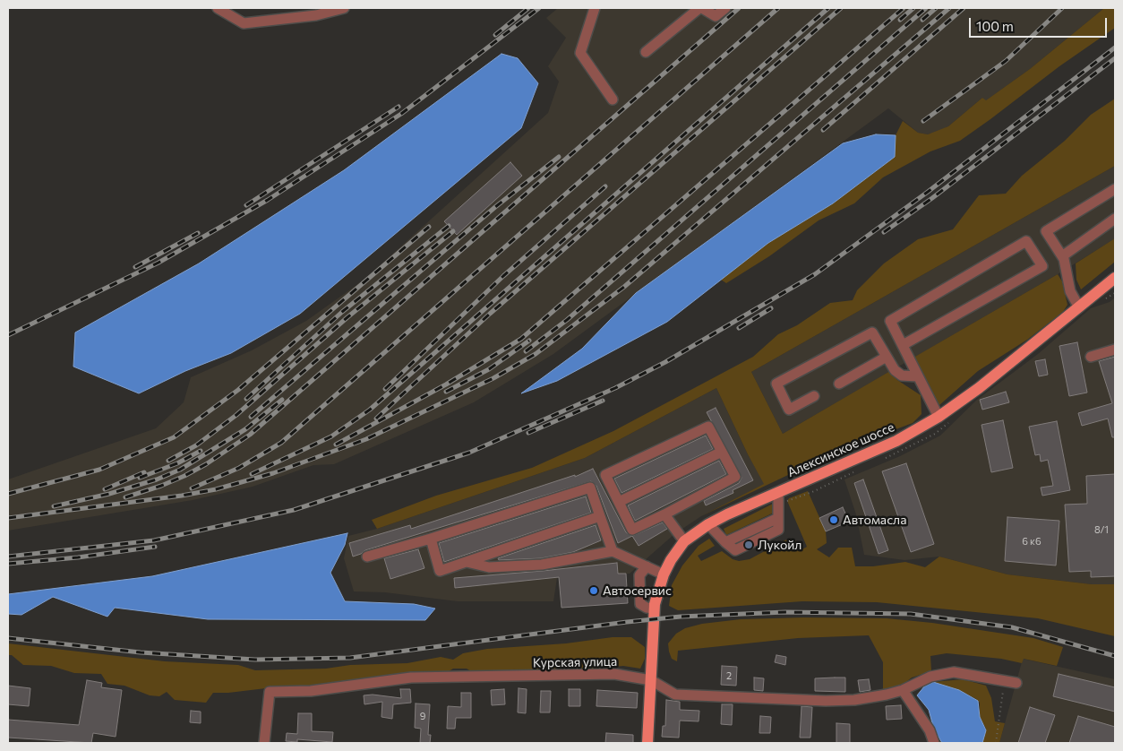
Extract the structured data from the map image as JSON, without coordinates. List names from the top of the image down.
{
  "streets": {
    "main road": ["Алексинское шоссе"],
    "street": ["Курская улица"]
  },
  "crossings": [
    ["Алексинское шоссе", "Курская улица"]
  ],
  "places": ["Автомасла", "Лукойл", "Автосервис"],
  "house_numbers": [
    "8/1",
    "6 к6",
    "2",
    "9"
  ],
  "scale_bar": "100 m"
}
